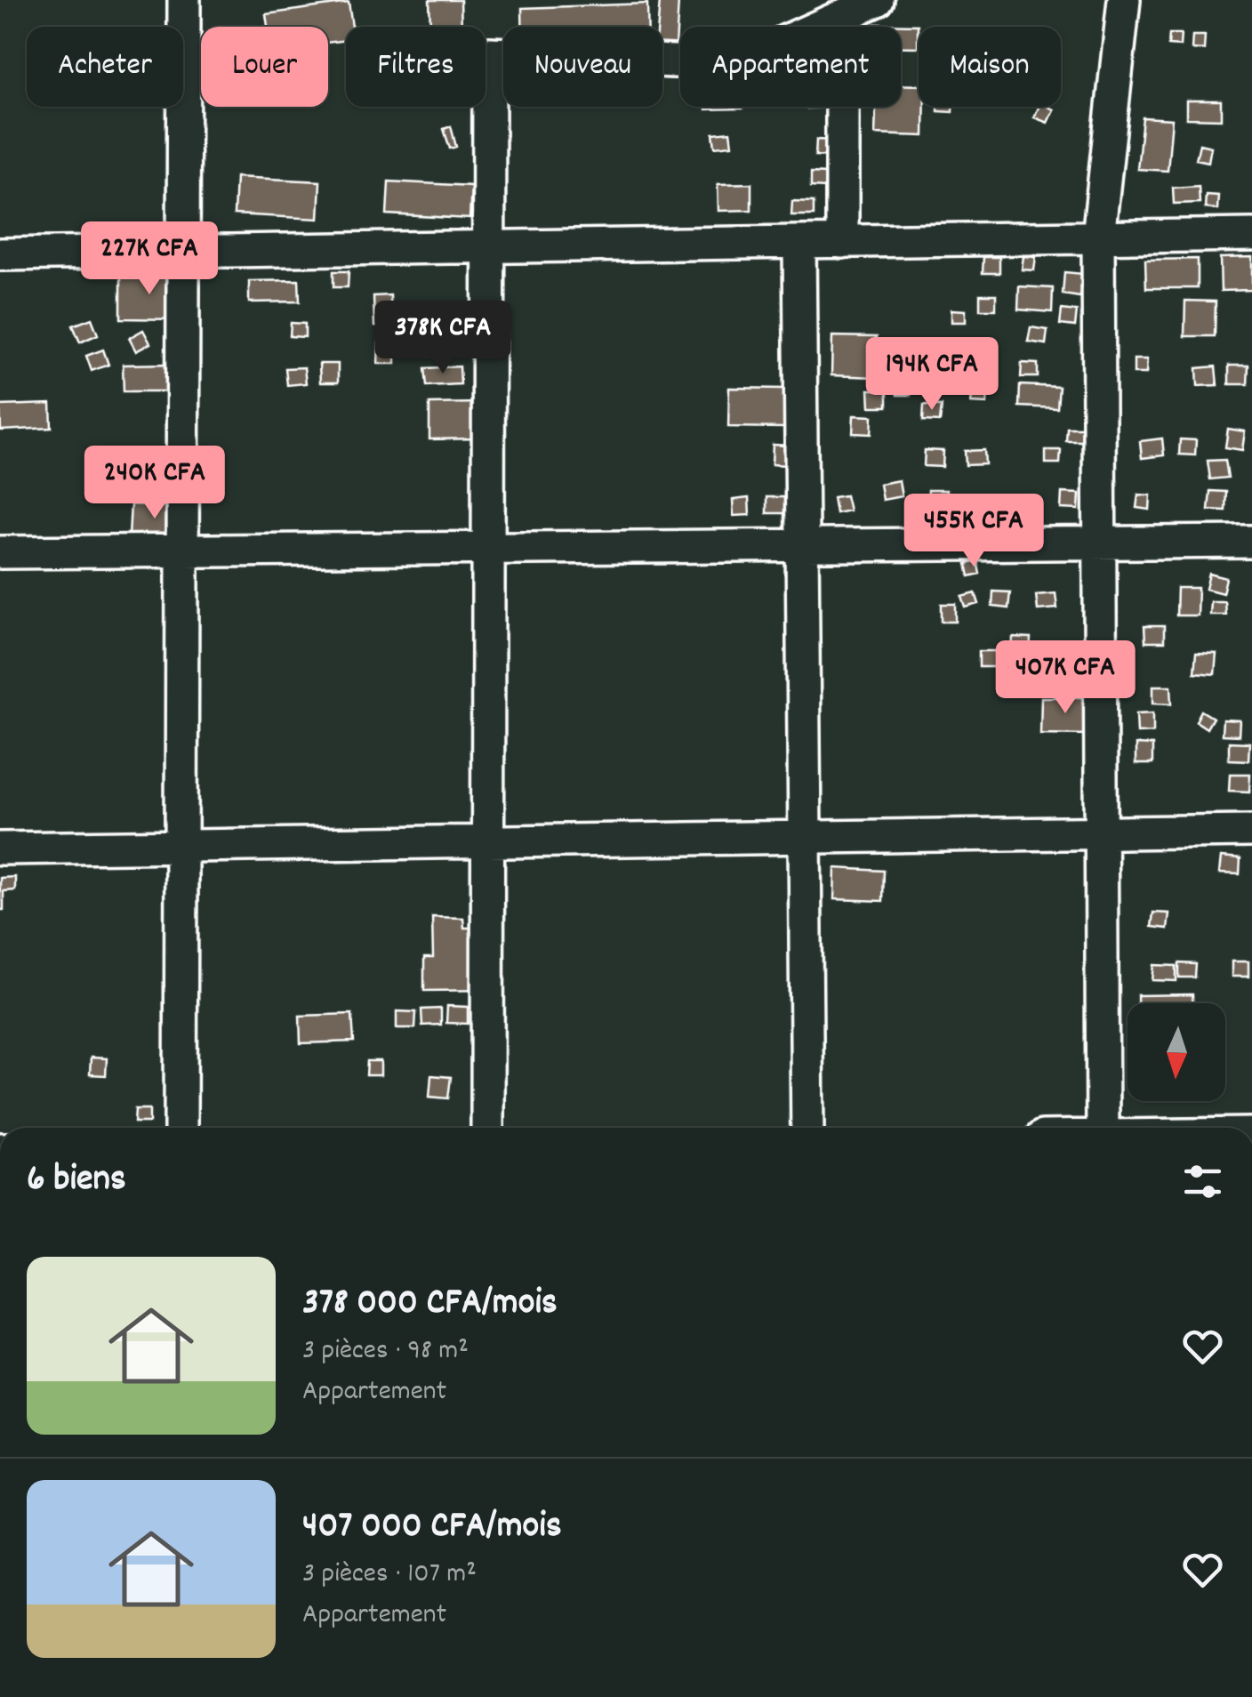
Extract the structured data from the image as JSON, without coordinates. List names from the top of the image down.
{
  "north": "bottom",
  "page": {
    "chip": [
      "Acheter",
      "Louer",
      "Filtres",
      "Nouveau",
      "Appartement",
      "Maison"
    ],
    "price": [
      "227K CFA",
      "378K CFA",
      "194K CFA",
      "240K CFA",
      "455K CFA",
      "407K CFA"
    ],
    "heading": "6 biens",
    "list": [
      {
        "name": "378 000 CFA/mois",
        "note": "3 pièces · 98 m² · Appartement"
      },
      {
        "name": "407 000 CFA/mois",
        "note": "3 pièces · 107 m² · Appartement"
      }
    ]
  }
}
